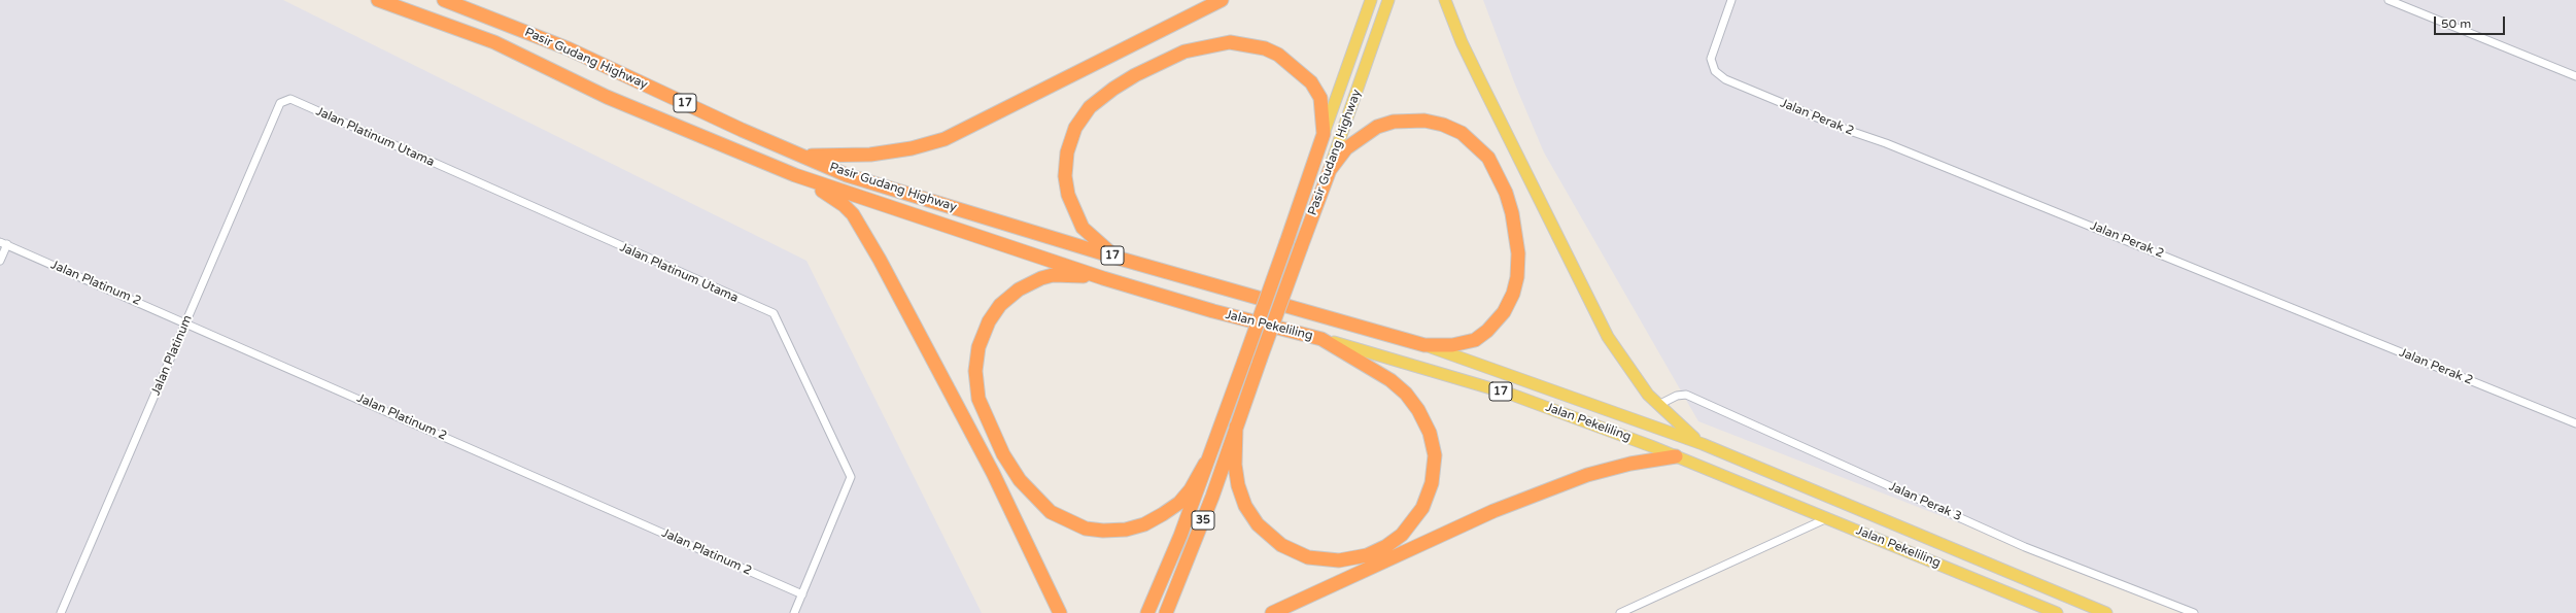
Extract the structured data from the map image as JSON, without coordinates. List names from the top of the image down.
{
  "streets": {
    "highway": [
      "Pasir Gudang Highway",
      "17",
      "Jalan Pekeliling",
      "35"
    ],
    "street": [
      "Jalan Perak 2",
      "Jalan Platinum Utama",
      "Jalan Platinum 2",
      "Jalan Platinum",
      "Jalan Perak 3"
    ]
  },
  "crossings": [
    ["Pasir Gudang Highway", "Jalan Pekeliling"],
    ["Pasir Gudang Highway", "35"],
    ["Jalan Platinum Utama", "Jalan Platinum 2"],
    ["Jalan Platinum Utama", "Jalan Platinum"],
    ["Jalan Platinum 2", "Jalan Platinum"]
  ],
  "scale_bar": "50 m"
}
